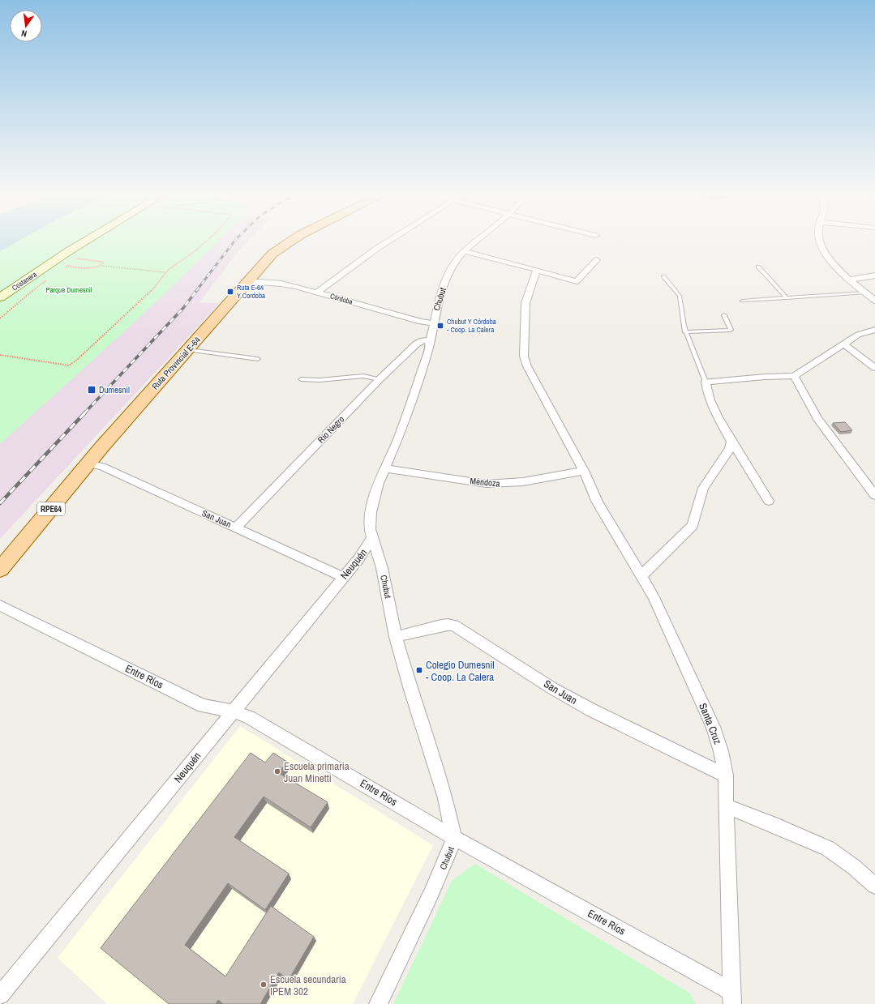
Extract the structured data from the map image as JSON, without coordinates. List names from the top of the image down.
{
  "streets": {
    "main road": ["Ruta Provincial E-64", "RPE64"],
    "street": [
      "Costanera",
      "Córdoba",
      "Chubut",
      "Río Negro",
      "Mendoza",
      "San Juan",
      "Neuquén",
      "Entre Ríos",
      "Santa Cruz"
    ]
  },
  "crossings": [
    ["Córdoba", "Chubut"],
    ["Córdoba", "Ruta Provincial E-64"],
    ["Chubut", "Río Negro"],
    ["Chubut", "Mendoza"],
    ["Chubut", "San Juan"],
    ["Chubut", "Neuquén"],
    ["Chubut", "Entre Ríos"],
    ["Ruta Provincial E-64", "San Juan"],
    ["Río Negro", "San Juan"],
    ["Mendoza", "Santa Cruz"],
    ["San Juan", "Neuquén"],
    ["San Juan", "Santa Cruz"],
    ["Neuquén", "Entre Ríos"],
    ["Entre Ríos", "Santa Cruz"]
  ],
  "parks": ["Parque Dumesnil"],
  "places": {
    "transit": [
      "Ruta E-64 Y Cordoba",
      "Chubut Y Córdoba - Coop. La Calera",
      "Dumesnil",
      "Colegio Dumesnil - Coop. La Calera"
    ],
    "other": ["Escuela primaria Juan Minetti", "Escuela secundaria IPEM 302"]
  },
  "north": "bottom"
}
